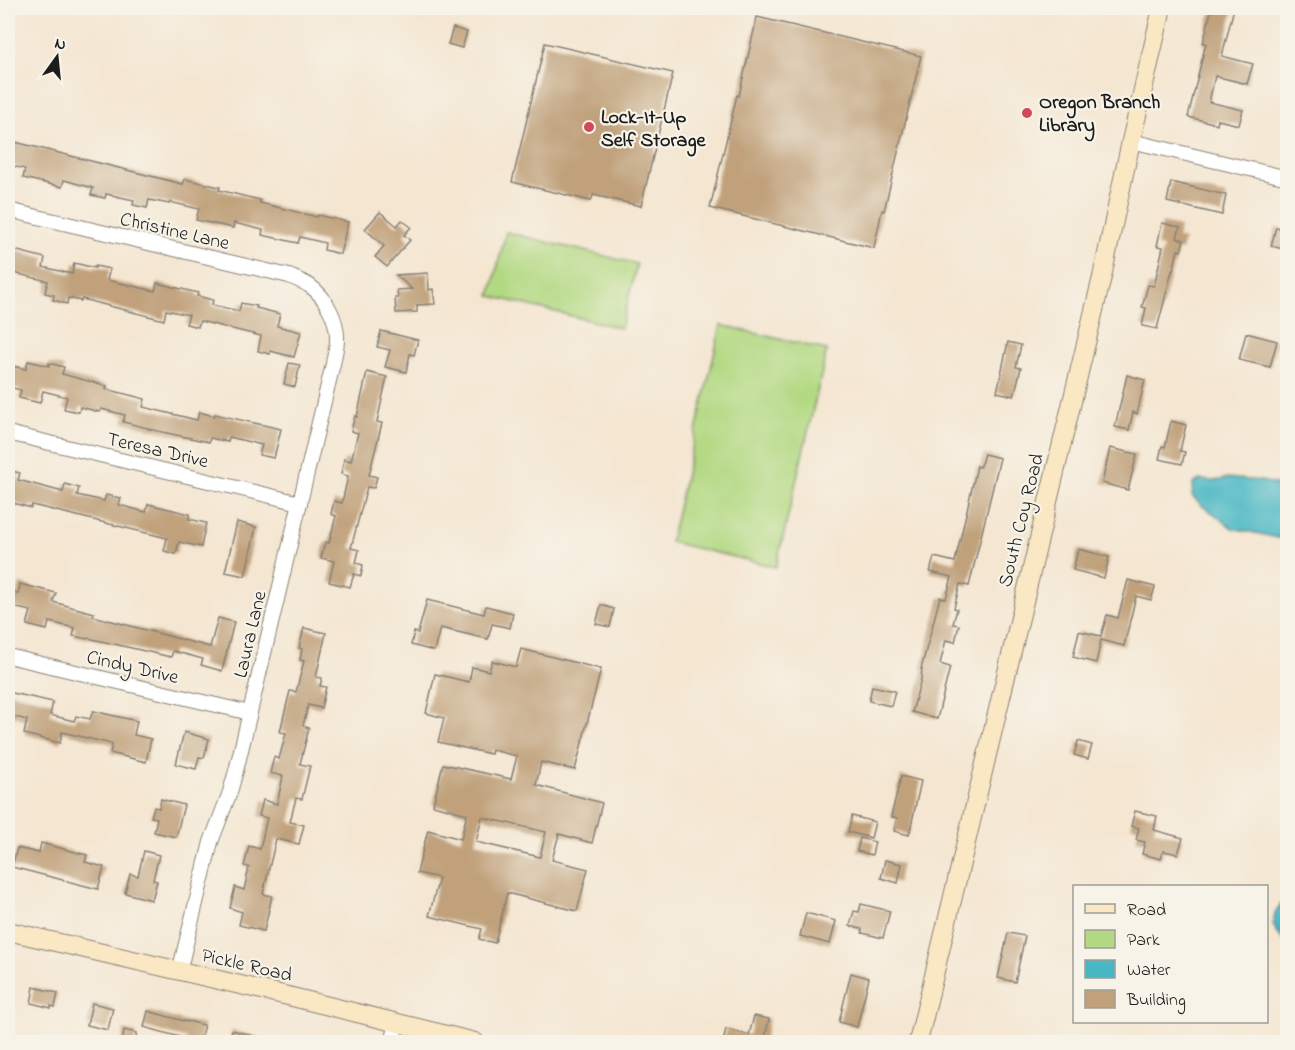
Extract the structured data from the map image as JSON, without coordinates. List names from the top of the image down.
{
  "streets": {
    "street": [
      "Christine Lane",
      "Teresa Drive",
      "South Coy Road",
      "Laura Lane",
      "Cindy Drive",
      "Pickle Road"
    ]
  },
  "crossings": [
    ["Christine Lane", "Laura Lane"],
    ["Teresa Drive", "Laura Lane"],
    ["Laura Lane", "Cindy Drive"],
    ["Laura Lane", "Pickle Road"]
  ],
  "places": ["Oregon Branch Library", "Lock-It-Up Self Storage"],
  "legend": [
    "Road",
    "Park",
    "Water",
    "Building"
  ],
  "north": "top"
}
